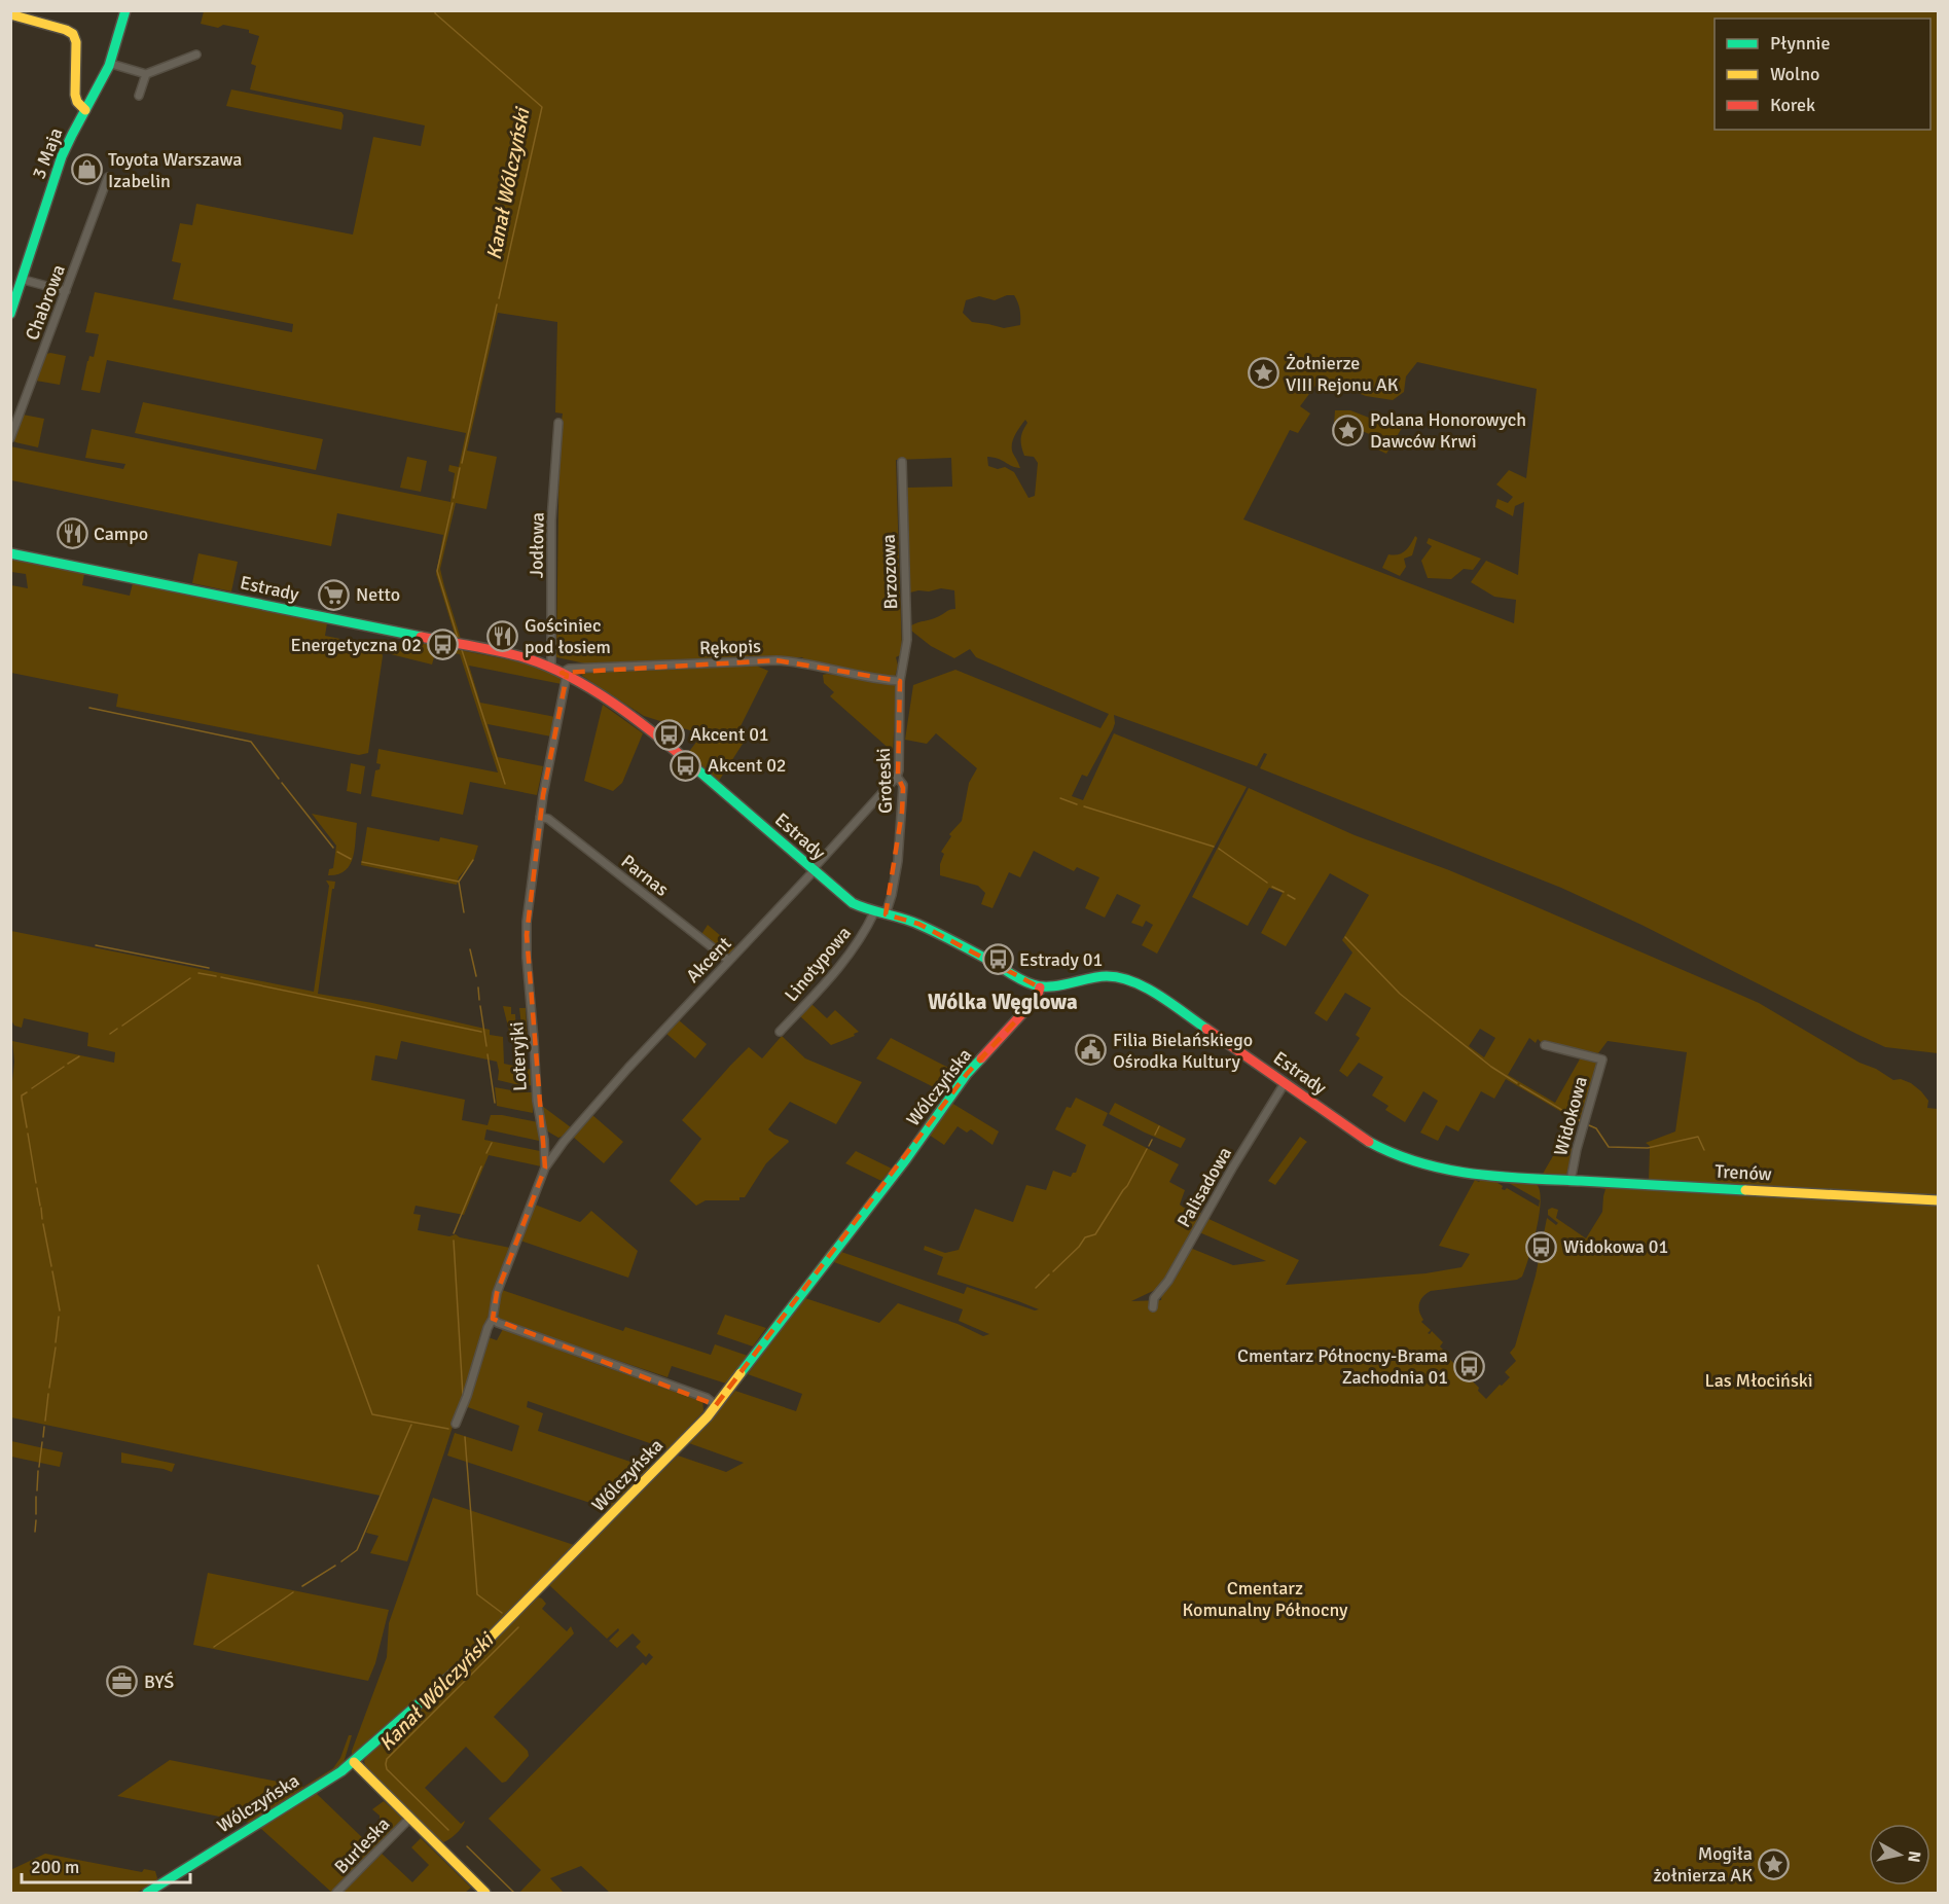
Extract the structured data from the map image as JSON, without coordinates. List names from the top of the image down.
{
  "streets": {
    "main road": [
      "3 Maja",
      "Estrady",
      "Wólczyńska",
      "Trenów"
    ],
    "street": [
      "Chabrowa",
      "Jodłowa",
      "Brzozowa",
      "Rękopis",
      "Groteski",
      "Parnas",
      "Akcent",
      "Linotypowa",
      "Loteryjki",
      "Widokowa",
      "Palisadowa",
      "Burleska"
    ]
  },
  "crossings": [
    ["Jodłowa", "Estrady"],
    ["Brzozowa", "Rękopis"],
    ["Brzozowa", "Groteski"],
    ["Estrady", "Rękopis"],
    ["Estrady", "Groteski"],
    ["Estrady", "Akcent"],
    ["Estrady", "Linotypowa"],
    ["Estrady", "Loteryjki"],
    ["Estrady", "Wólczyńska"],
    ["Estrady", "Trenów"],
    ["Estrady", "Palisadowa"],
    ["Rękopis", "Groteski"],
    ["Rękopis", "Loteryjki"],
    ["Groteski", "Akcent"],
    ["Parnas", "Akcent"],
    ["Parnas", "Loteryjki"],
    ["Akcent", "Loteryjki"],
    ["Widokowa", "Trenów"]
  ],
  "districts": ["Wólka Węglowa"],
  "water": ["Kanał Wólczyński"],
  "parks": ["Las Młociński", "Cmentarz Komunalny Północny"],
  "places": {
    "shop": ["Toyota Warszawa Izabelin"],
    "place": ["Żołnierze VIII Rejonu AK", "Polana Honorowych Dawców Krwi", "Mogiła żołnierza AK"],
    "restaurant": ["Campo", "Gościniec pod łosiem"],
    "supermarket": ["Netto"],
    "bus stop": [
      "Energetyczna 02",
      "Akcent 01",
      "Akcent 02",
      "Estrady 01",
      "Widokowa 01",
      "Cmentarz Północny-Brama Zachodnia 01"
    ],
    "public building": ["Filia Bielańskiego Ośrodka Kultury"],
    "office": ["BYŚ"]
  },
  "legend": ["Płynnie", "Wolno", "Korek"],
  "scale_bar": "200 m",
  "north": "right"
}
